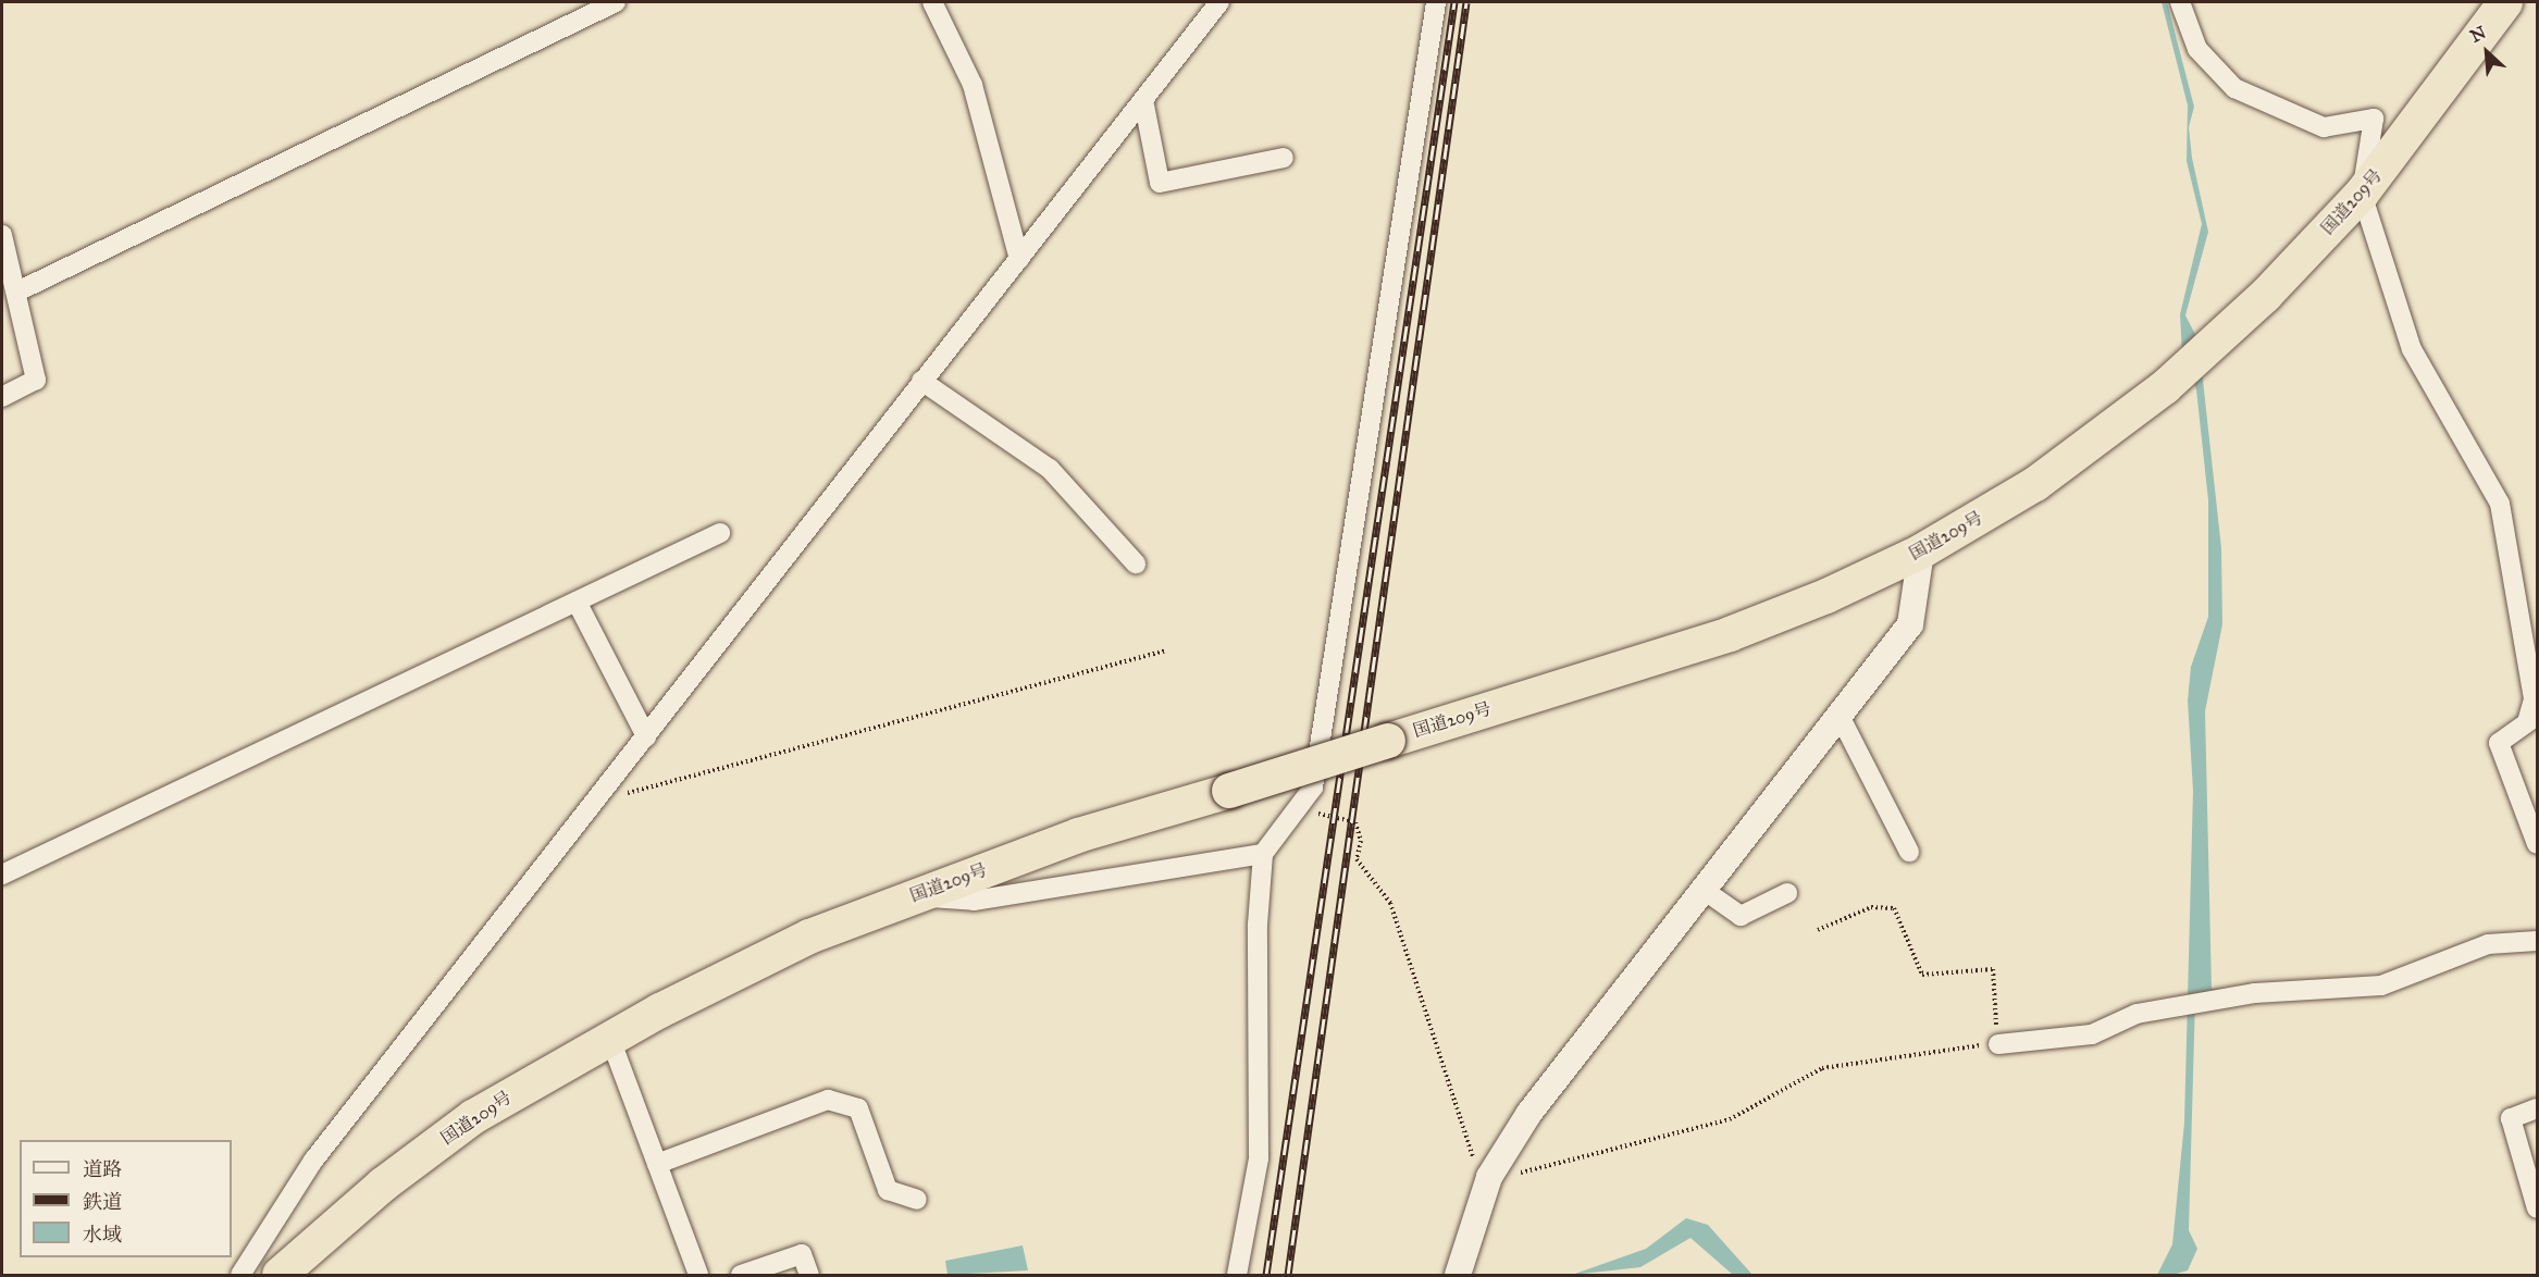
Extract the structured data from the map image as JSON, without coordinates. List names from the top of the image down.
{
  "streets": {
    "highway": ["国道209号"]
  },
  "legend": ["道路", "鉄道", "水域"],
  "north": "top left"
}
